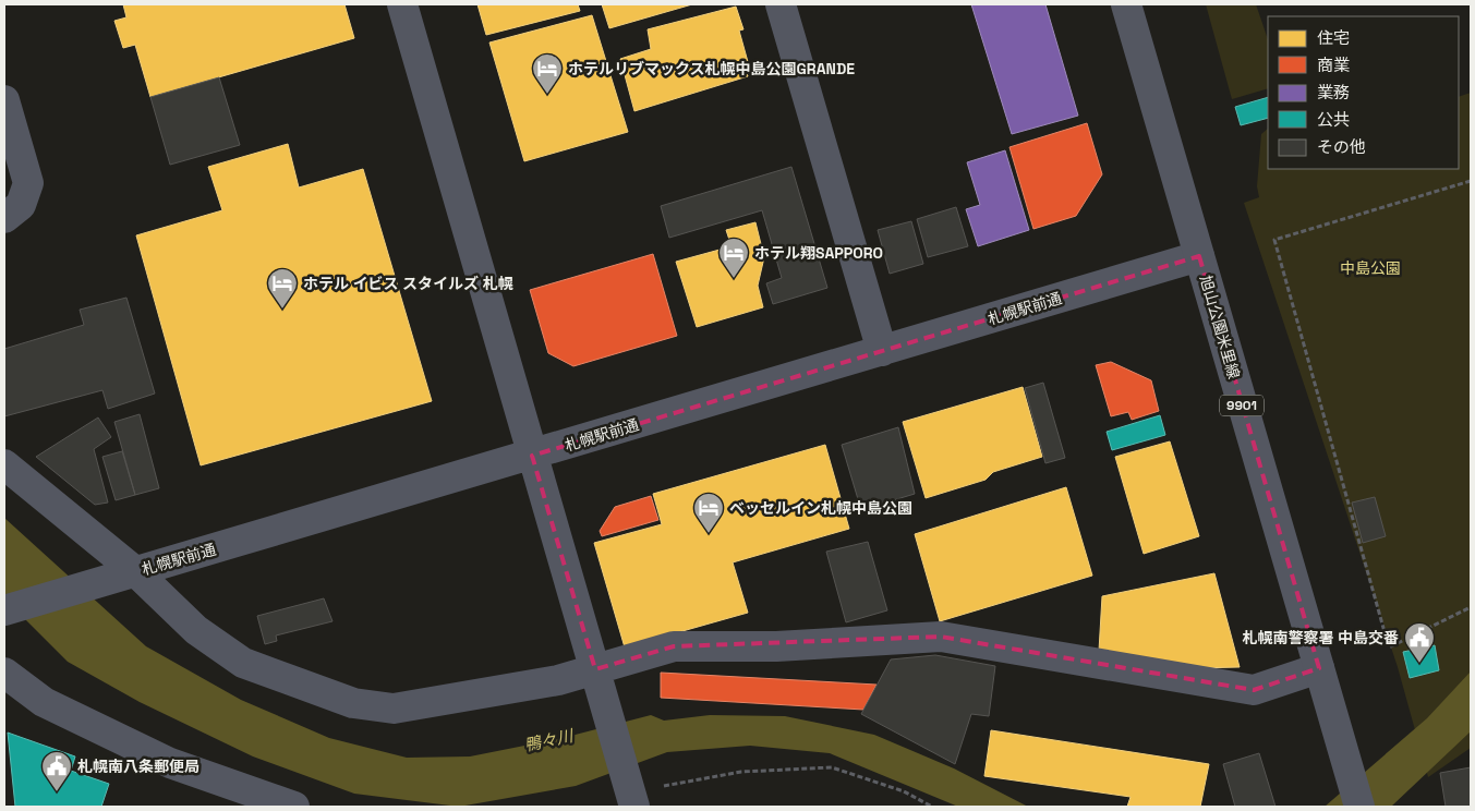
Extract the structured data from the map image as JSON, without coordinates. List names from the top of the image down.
{
  "streets": {
    "street": ["札幌駅前通", "旭山公園米里線", "9901"]
  },
  "crossings": [
    ["札幌駅前通", "旭山公園米里線"]
  ],
  "water": ["鴨々川"],
  "parks": ["中島公園"],
  "places": {
    "hotel": [
      "ホテルリブマックス札幌中島公園GRANDE",
      "ホテル翔SAPPORO",
      "ホテル イビス スタイルズ 札幌",
      "ベッセルイン札幌中島公園"
    ],
    "public building": ["札幌南警察署 中島交番", "札幌南八条郵便局"]
  },
  "legend": [
    "住宅",
    "商業",
    "業務",
    "公共",
    "その他"
  ]
}
